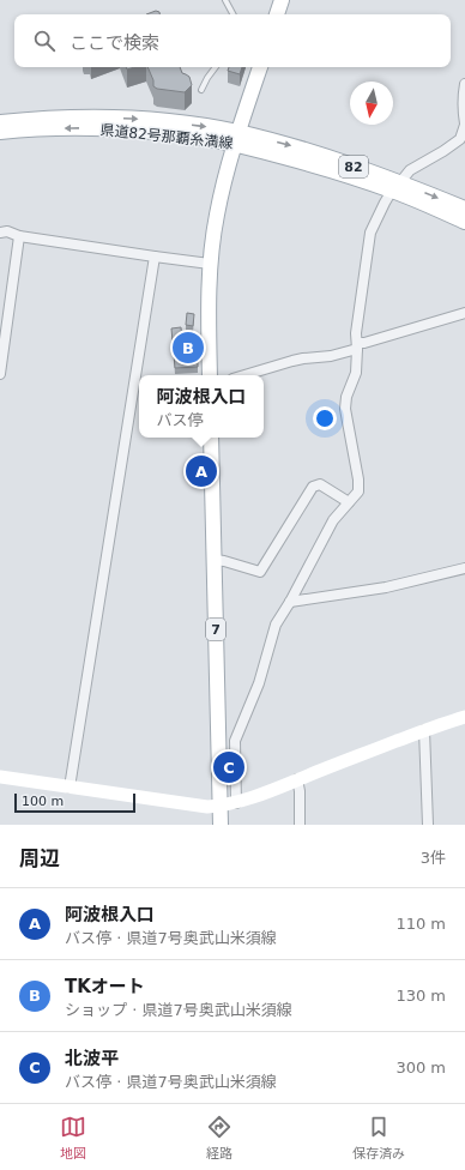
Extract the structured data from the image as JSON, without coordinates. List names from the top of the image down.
{
  "streets": {
    "main road": ["県道82号那覇糸満線", "82", "7"]
  },
  "scale_bar": "100 m",
  "north": "bottom",
  "page": {
    "search": "ここで検索",
    "pins": ["B", "A", "C"],
    "popup": ["阿波根入口", "バス停"],
    "scale": "100 m",
    "heading": ["周辺", "3件"],
    "list": [
      {
        "mark": "A",
        "name": "阿波根入口",
        "note": "バス停 · 県道7号奥武山米須線",
        "value": "110 m"
      },
      {
        "mark": "B",
        "name": "TKオート",
        "note": "ショップ · 県道7号奥武山米須線",
        "value": "130 m"
      },
      {
        "mark": "C",
        "name": "北波平",
        "note": "バス停 · 県道7号奥武山米須線",
        "value": "300 m"
      }
    ],
    "nav": ["地図", "経路", "保存済み"]
  }
}
